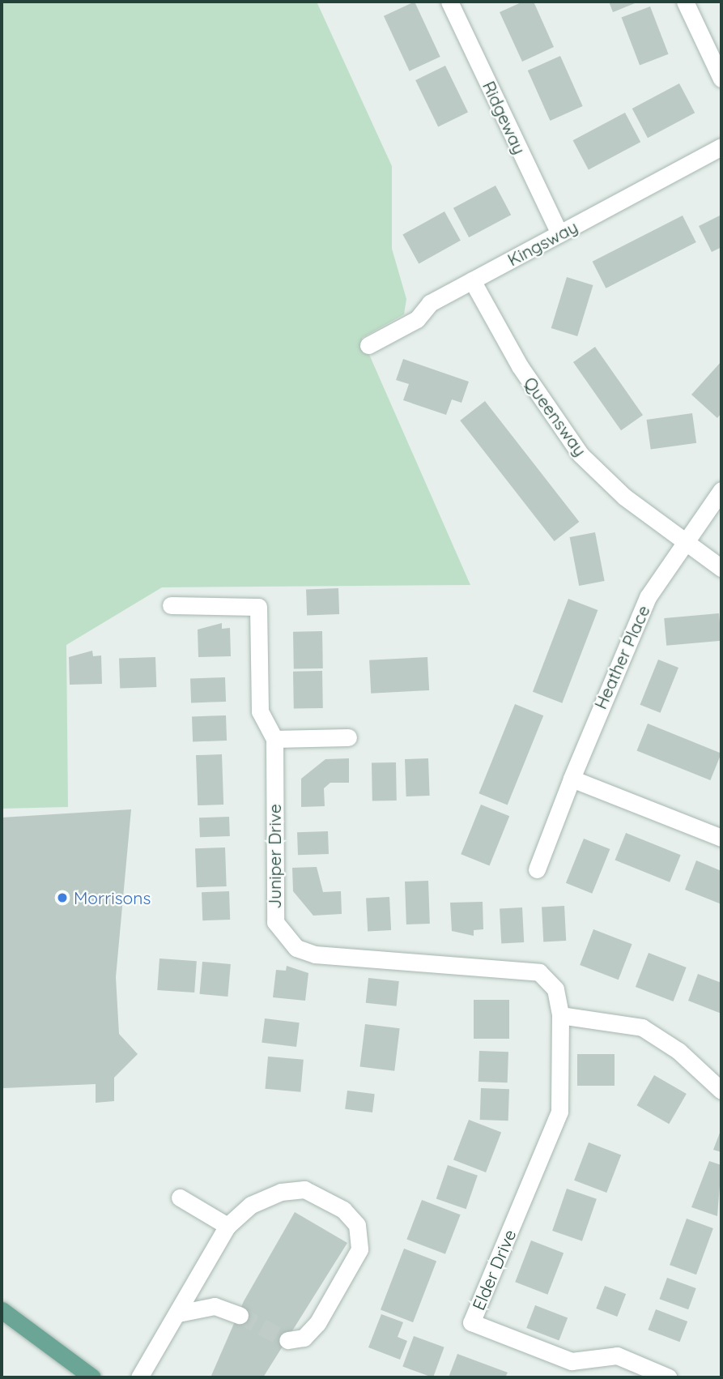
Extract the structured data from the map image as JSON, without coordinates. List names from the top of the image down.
{
  "streets": {
    "street": [
      "Ridgeway",
      "Kingsway",
      "Queensway",
      "Heather Place",
      "Juniper Drive",
      "Elder Drive"
    ]
  },
  "crossings": [
    ["Ridgeway", "Kingsway"],
    ["Kingsway", "Queensway"],
    ["Queensway", "Heather Place"],
    ["Juniper Drive", "Elder Drive"]
  ],
  "places": ["Morrisons"]
}
